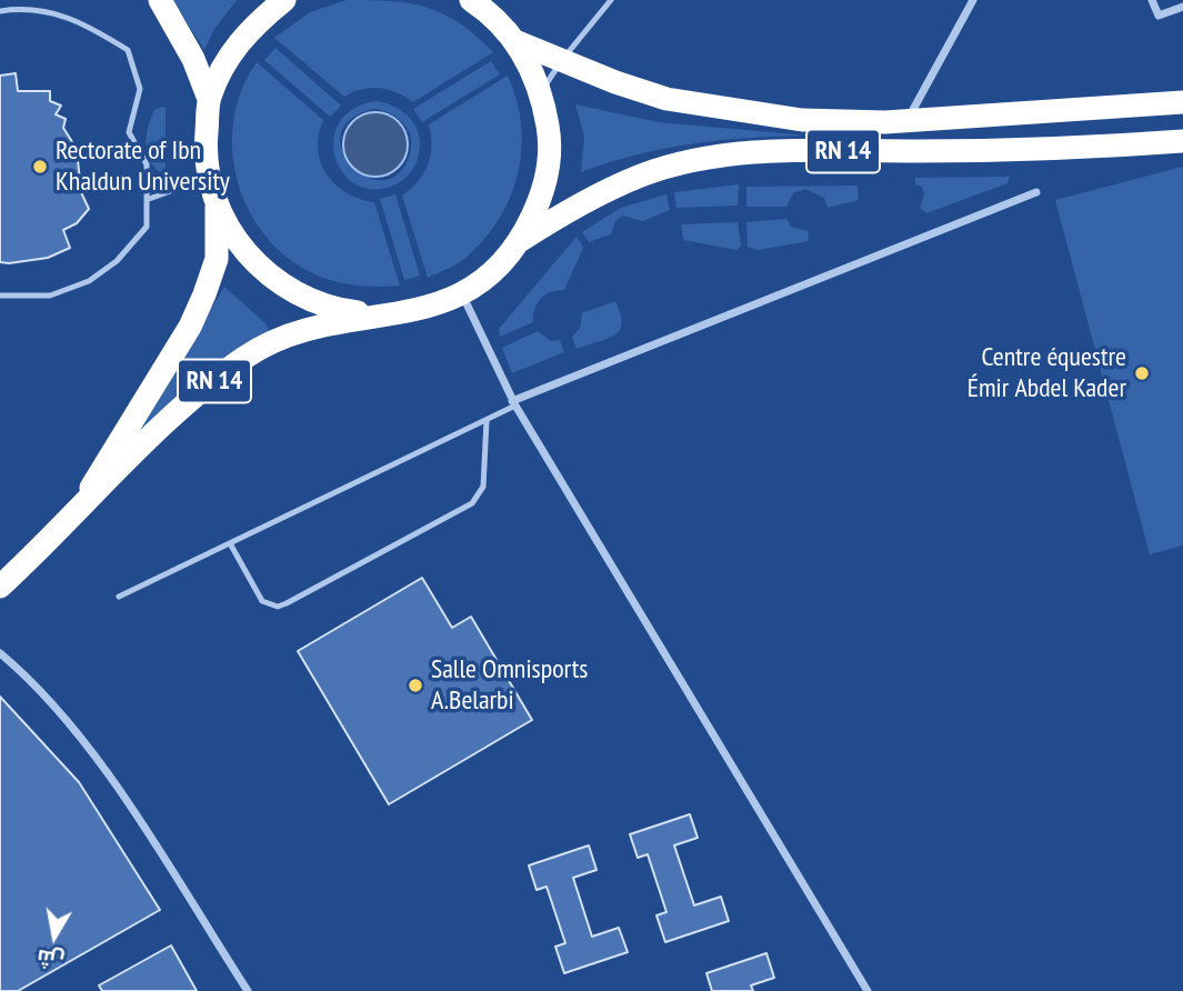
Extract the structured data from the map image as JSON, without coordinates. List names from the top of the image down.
{
  "streets": {
    "highway": ["RN 14"]
  },
  "places": ["Rectorate of Ibn Khaldun University", "Centre équestre Émir Abdel Kader", "Salle Omnisports A.Belarbi"],
  "north": "bottom"
}
